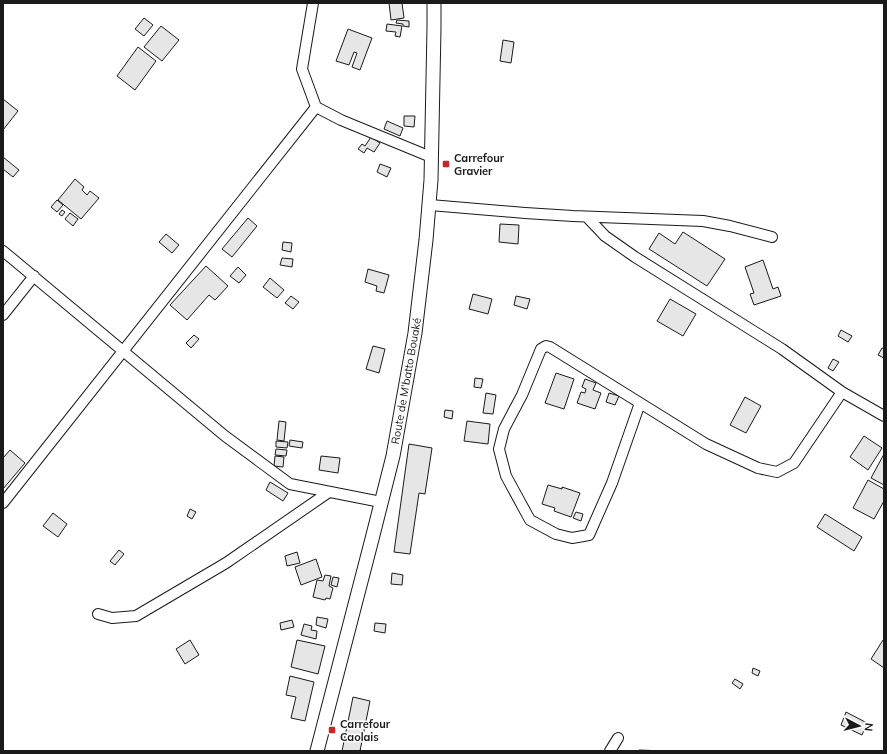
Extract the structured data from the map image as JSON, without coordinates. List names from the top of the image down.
{
  "streets": {
    "street": ["Route de M'batto Bouaké"]
  },
  "places": {
    "transit": ["Carrefour Gravier", "Carrefour Caolais"]
  },
  "north": "right"
}
